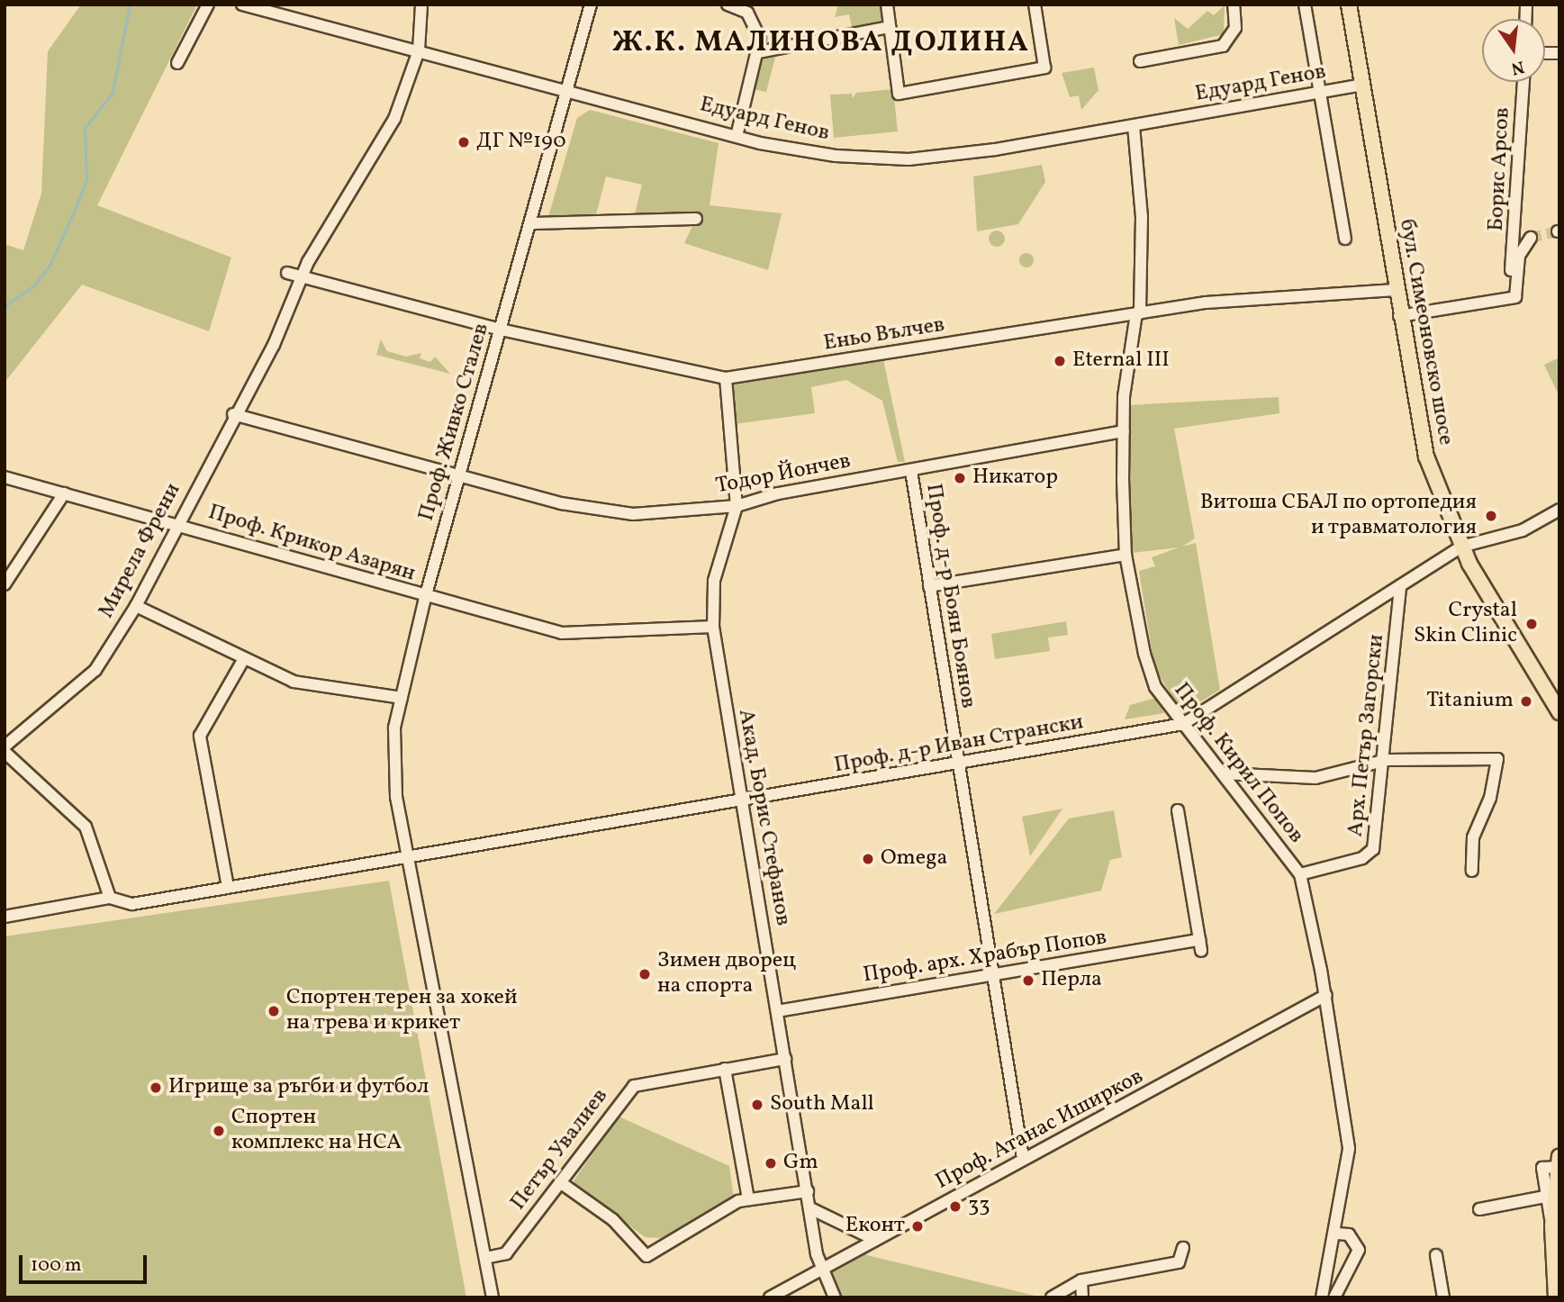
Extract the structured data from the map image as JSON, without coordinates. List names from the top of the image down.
{
  "streets": {
    "main road": ["бул. Симеоновско шосе"],
    "street": [
      "Едуард Генов",
      "Борис Арсов",
      "Еньо Вълчев",
      "Проф. Живко Сталев",
      "Тодор Йончев",
      "Проф. Крикор Азарян",
      "Мирела Френи",
      "Проф. д-р Боян Боянов",
      "Арх. Петър Загорски",
      "Проф. д-р Иван Странски",
      "Проф. Кирил Попов",
      "Акад. Борис Стефанов",
      "Проф. арх. Храбър Попов",
      "Проф. Атанас Иширков",
      "Петър Увалиев"
    ]
  },
  "crossings": [
    ["Едуард Генов", "бул. Симеоновско шосе"],
    ["Едуард Генов", "Проф. Живко Сталев"],
    ["Едуард Генов", "Мирела Френи"],
    ["Едуард Генов", "Проф. Кирил Попов"],
    ["Борис Арсов", "бул. Симеоновско шосе"],
    ["бул. Симеоновско шосе", "Еньо Вълчев"],
    ["бул. Симеоновско шосе", "Проф. д-р Иван Странски"],
    ["Еньо Вълчев", "Проф. Живко Сталев"],
    ["Еньо Вълчев", "Мирела Френи"],
    ["Еньо Вълчев", "Проф. Кирил Попов"],
    ["Еньо Вълчев", "Акад. Борис Стефанов"],
    ["Проф. Живко Сталев", "Тодор Йончев"],
    ["Проф. Живко Сталев", "Проф. Крикор Азарян"],
    ["Проф. Живко Сталев", "Проф. д-р Иван Странски"],
    ["Проф. Живко Сталев", "Петър Увалиев"],
    ["Тодор Йончев", "Мирела Френи"],
    ["Тодор Йончев", "Проф. д-р Боян Боянов"],
    ["Тодор Йончев", "Проф. Кирил Попов"],
    ["Тодор Йончев", "Акад. Борис Стефанов"],
    ["Проф. Крикор Азарян", "Мирела Френи"],
    ["Проф. Крикор Азарян", "Акад. Борис Стефанов"],
    ["Проф. д-р Боян Боянов", "Проф. д-р Иван Странски"],
    ["Проф. д-р Боян Боянов", "Проф. арх. Храбър Попов"],
    ["Проф. д-р Боян Боянов", "Проф. Атанас Иширков"],
    ["Арх. Петър Загорски", "Проф. д-р Иван Странски"],
    ["Арх. Петър Загорски", "Проф. Кирил Попов"],
    ["Проф. д-р Иван Странски", "Проф. Кирил Попов"],
    ["Проф. д-р Иван Странски", "Акад. Борис Стефанов"],
    ["Проф. Кирил Попов", "Проф. Атанас Иширков"],
    ["Акад. Борис Стефанов", "Проф. арх. Храбър Попов"],
    ["Акад. Борис Стефанов", "Проф. Атанас Иширков"],
    ["Акад. Борис Стефанов", "Петър Увалиев"]
  ],
  "districts": ["Ж.К. МАЛИНОВА ДОЛИНА"],
  "places": [
    "ДГ №190",
    "Eternal III",
    "Никатор",
    "Витоша СБАЛ по ортопедия и травматология",
    "Crystal Skin Clinic",
    "Titanium",
    "Omega",
    "Зимен дворец на спорта",
    "Перла",
    "Спортен терен за хокей на трева и крикет",
    "Игрище за ръгби и футбол",
    "South Mall",
    "Спортен комплекс на НСА",
    "Gm",
    "33",
    "Еконт"
  ],
  "scale_bar": "100 m",
  "north": "bottom"
}
